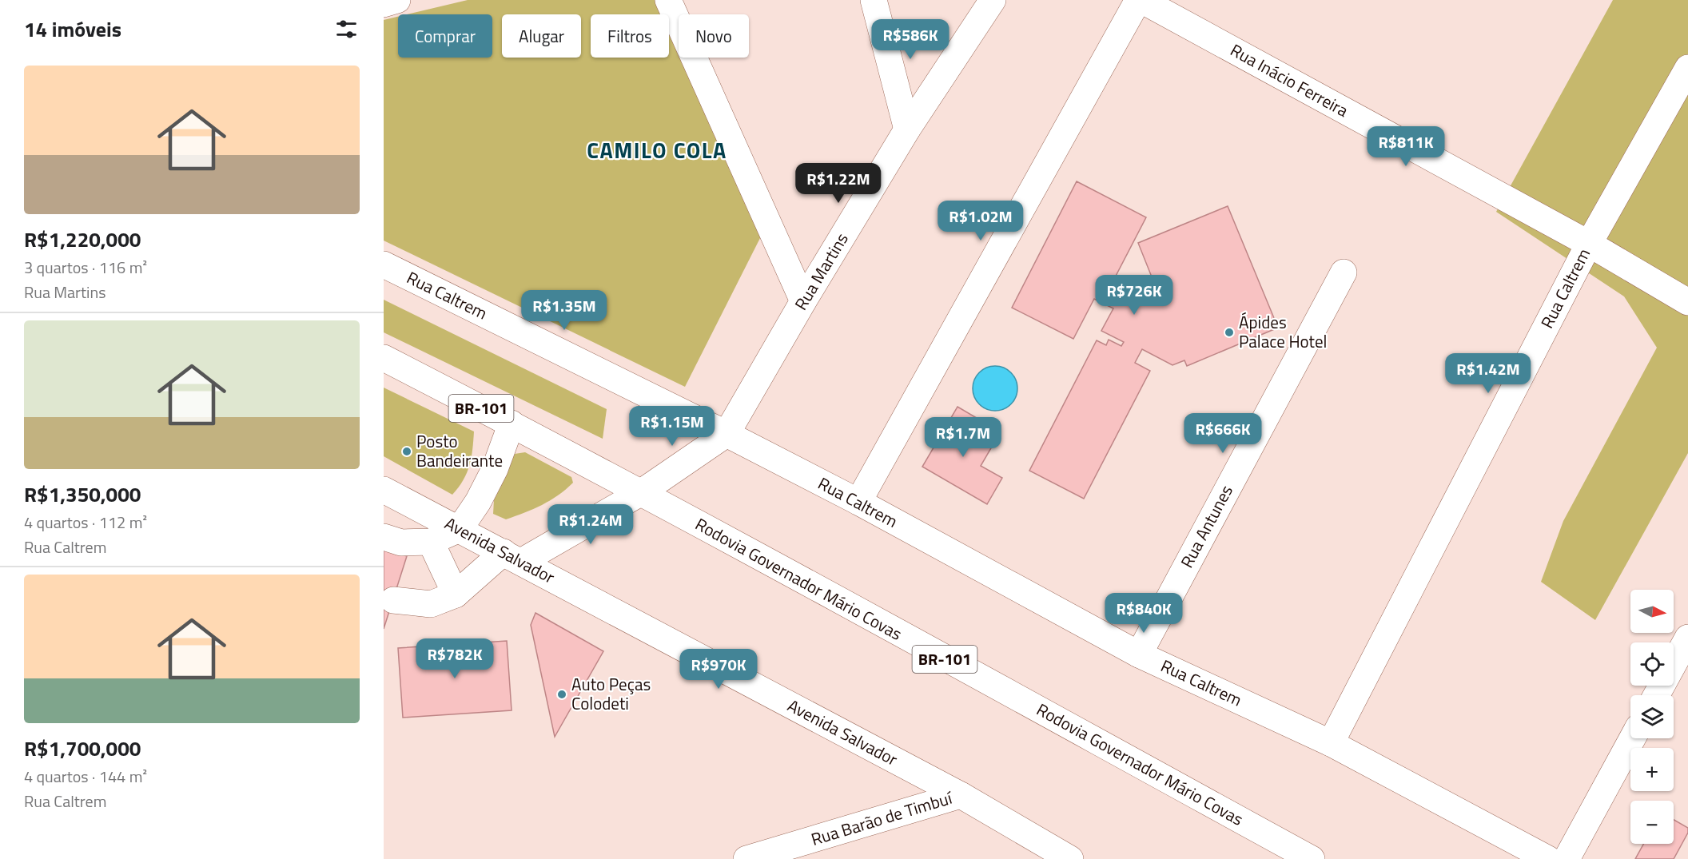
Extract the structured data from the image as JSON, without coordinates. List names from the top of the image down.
{
  "streets": {
    "main road": [
      "Rua Inácio Ferreira",
      "Rua Martins",
      "Rua Caltrem",
      "BR-101",
      "Rua Antunes",
      "Avenida Salvador",
      "Rodovia Governador Mário Covas",
      "Rua Barão de Timbuí"
    ]
  },
  "crossings": [
    ["Rua Inácio Ferreira", "Rua Caltrem"],
    ["Rua Martins", "Rua Caltrem"],
    ["Rua Martins", "Avenida Salvador"],
    ["Rua Martins", "Rodovia Governador Mário Covas"],
    ["Rua Caltrem", "Rua Antunes"],
    ["Avenida Salvador", "Rua Barão de Timbuí"]
  ],
  "districts": ["CAMILO COLA"],
  "places": ["Ápides Palace Hotel", "Posto Bandeirante", "Auto Peças Colodeti"],
  "north": "right",
  "page": {
    "heading": "14 imóveis",
    "chip": [
      "Comprar",
      "Alugar",
      "Filtros",
      "Novo"
    ],
    "price": [
      "R$586K",
      "R$811K",
      "R$1.22M",
      "R$1.02M",
      "R$726K",
      "R$1.35M",
      "R$1.42M",
      "R$1.15M",
      "R$666K",
      "R$1.7M",
      "R$1.24M",
      "R$840K",
      "R$782K",
      "R$970K"
    ],
    "list": [
      {
        "name": "R$1,220,000",
        "note": "3 quartos · 116 m² · Rua Martins"
      },
      {
        "name": "R$1,350,000",
        "note": "4 quartos · 112 m² · Rua Caltrem"
      },
      {
        "name": "R$1,700,000",
        "note": "4 quartos · 144 m² · Rua Caltrem"
      }
    ],
    "map_buttons": ["+", "−"]
  }
}
